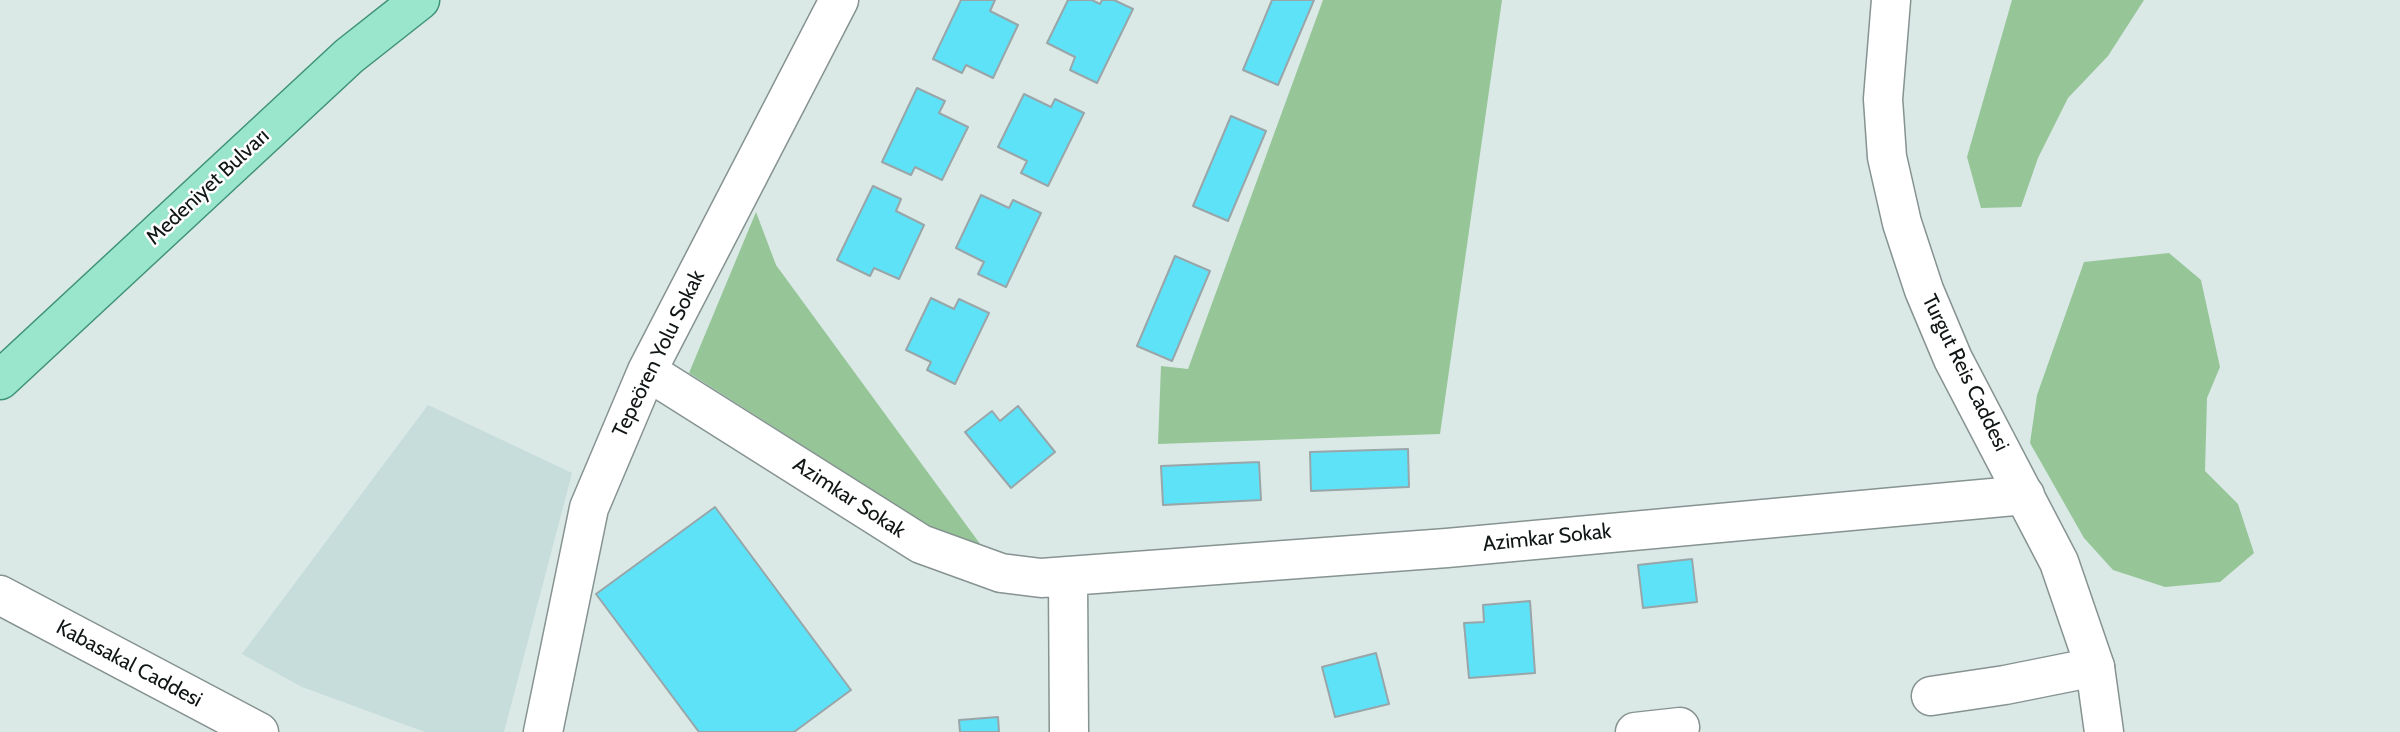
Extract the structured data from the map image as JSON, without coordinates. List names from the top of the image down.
{
  "streets": {
    "main road": ["Medeniyet Bulvarı"],
    "street": [
      "Tepeören Yolu Sokak",
      "Turgut Reis Caddesi",
      "Azimkar Sokak",
      "Kabasakal Caddesi"
    ]
  },
  "crossings": [
    ["Tepeören Yolu Sokak", "Azimkar Sokak"],
    ["Turgut Reis Caddesi", "Azimkar Sokak"]
  ]
}
